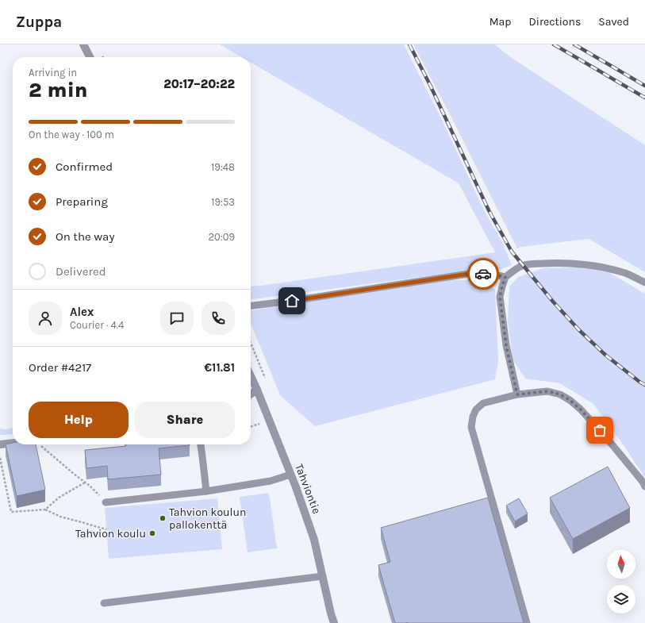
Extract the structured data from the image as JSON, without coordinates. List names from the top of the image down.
{
  "streets": {
    "street": ["Tahviontie"]
  },
  "places": ["Tahvion koulun pallokenttä", "Tahvion koulu"],
  "north": "top",
  "page": {
    "header": "Zuppa",
    "nav": ["Map", "Directions", "Saved"],
    "heading": ["2 min", "Arriving in", "20:17–20:22"],
    "panel": [
      "Alex",
      "Courier · 4.4",
      "Order #4217",
      "€11.81"
    ],
    "bar": "On the way · 100 m",
    "list": [
      ["Confirmed", "19:48"],
      ["Preparing", "19:53"],
      ["On the way", "20:09"],
      "Delivered"
    ],
    "buttons": ["Help", "Share"]
  }
}
